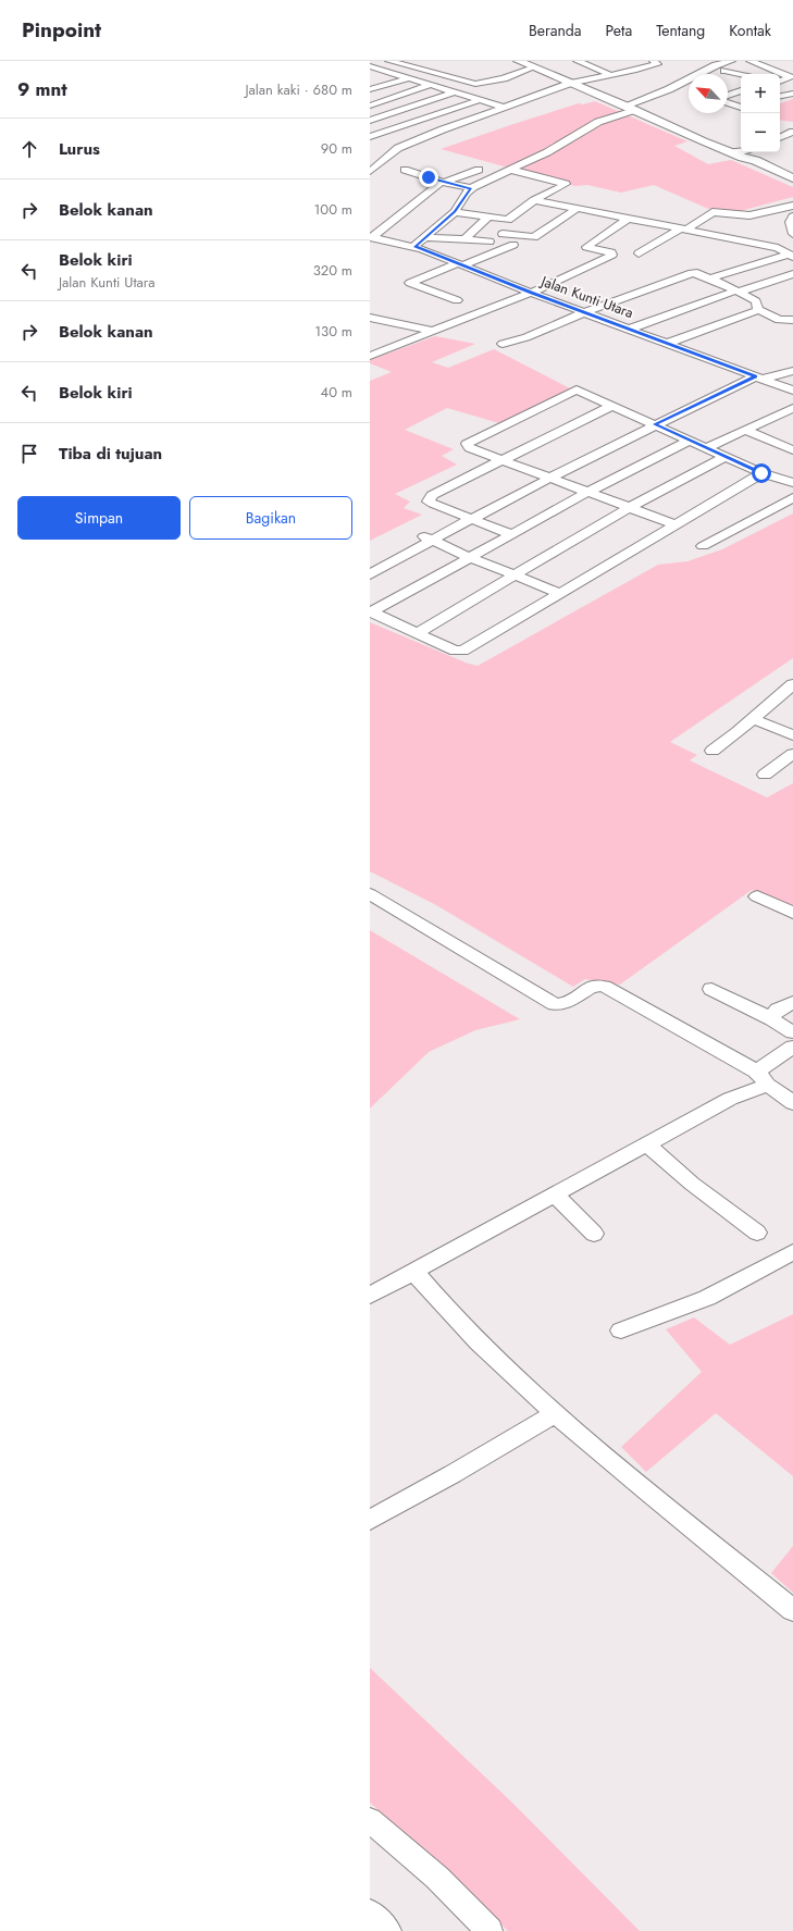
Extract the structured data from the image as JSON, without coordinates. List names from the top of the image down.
{
  "streets": {
    "street": ["Jalan Kunti Utara"]
  },
  "north": "top left",
  "page": {
    "header": "Pinpoint",
    "nav": [
      "Beranda",
      "Peta",
      "Tentang",
      "Kontak"
    ],
    "heading": ["9 mnt", "Jalan kaki · 680 m"],
    "map_buttons": ["+", "−"],
    "list": [
      ["Lurus", "90 m"],
      ["Belok kanan", "100 m"],
      ["Belok kiri", "Jalan Kunti Utara", "320 m"],
      ["Belok kanan", "130 m"],
      ["Belok kiri", "40 m"],
      "Tiba di tujuan"
    ],
    "buttons": ["Simpan", "Bagikan"]
  }
}
